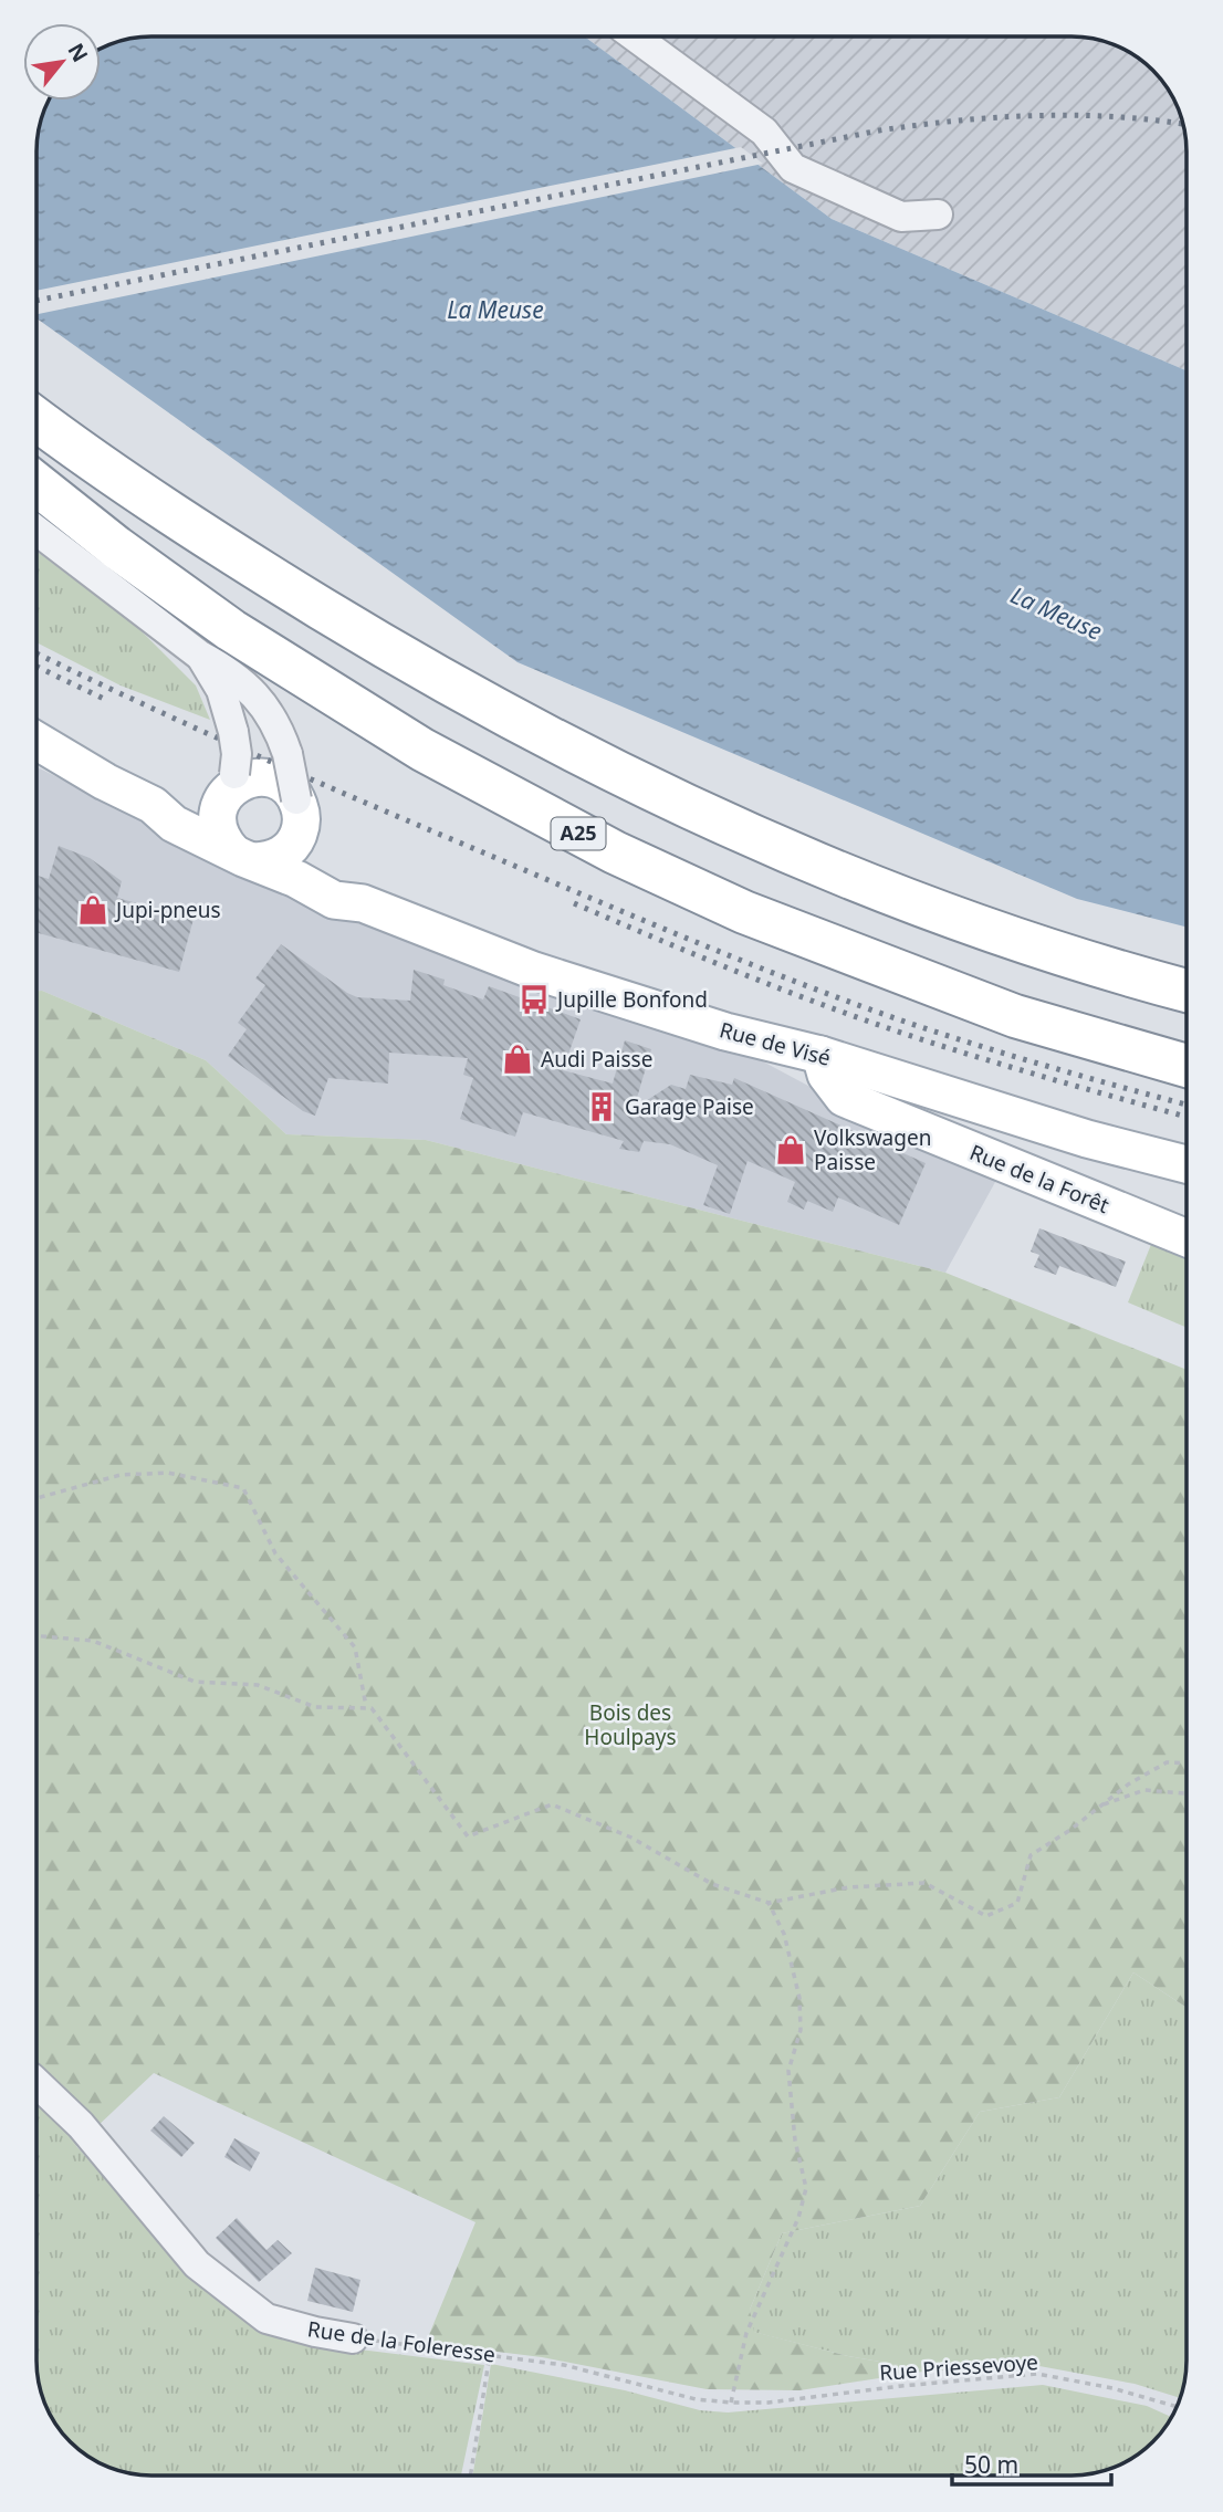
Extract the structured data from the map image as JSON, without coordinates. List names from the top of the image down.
{
  "streets": {
    "highway": ["A25"],
    "main road": ["Rue de Visé", "Rue de la Forêt"],
    "street": ["Rue de la Foleresse"],
    "path": ["Rue Priessevoye"]
  },
  "crossings": [
    ["Rue de Visé", "Rue de la Forêt"],
    ["Rue de la Foleresse", "Rue Priessevoye"]
  ],
  "water": ["La Meuse"],
  "parks": ["Bois des Houlpays"],
  "places": {
    "shop": ["Jupi-pneus", "Audi Paisse", "Volkswagen Paisse"],
    "bus stop": ["Jupille Bonfond"],
    "building": ["Garage Paise"]
  },
  "scale_bar": "50 m",
  "north": "top right"
}
